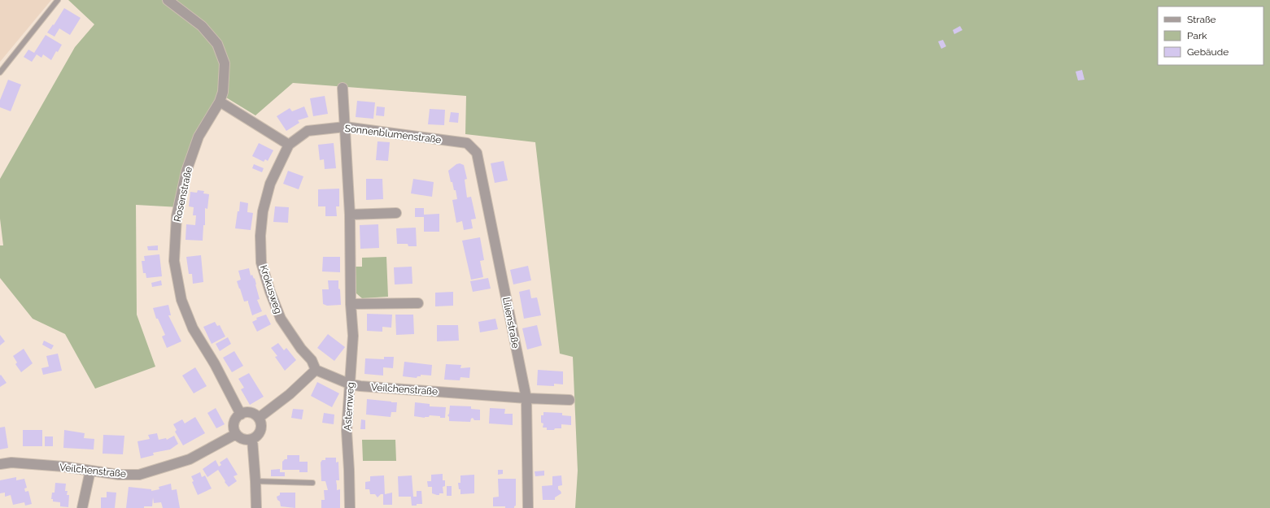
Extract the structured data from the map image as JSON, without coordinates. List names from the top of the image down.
{
  "streets": {
    "street": [
      "Sonnenblumenstraße",
      "Rosenstraße",
      "Krokusweg",
      "Lilienstraße",
      "Veilchenstraße",
      "Asternweg"
    ]
  },
  "crossings": [
    ["Sonnenblumenstraße", "Krokusweg"],
    ["Sonnenblumenstraße", "Lilienstraße"],
    ["Sonnenblumenstraße", "Asternweg"],
    ["Rosenstraße", "Veilchenstraße"],
    ["Krokusweg", "Veilchenstraße"],
    ["Lilienstraße", "Veilchenstraße"],
    ["Veilchenstraße", "Asternweg"]
  ],
  "legend": ["Straße", "Park", "Gebäude"]
}
